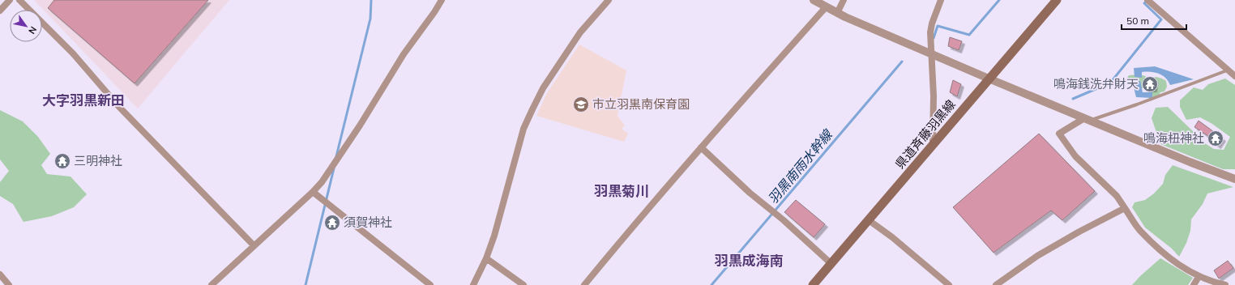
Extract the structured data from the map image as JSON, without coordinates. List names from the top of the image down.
{
  "streets": {
    "main road": ["県道斉藤羽黒線"]
  },
  "districts": ["大字羽黒新田", "羽黒菊川", "羽黒成海南"],
  "water": ["羽黒南雨水幹線"],
  "places": {
    "temple": [
      "鳴海銭洗弁財天",
      "鳴海杻神社",
      "三明神社",
      "須賀神社"
    ],
    "school or university": ["市立羽黒南保育園"]
  },
  "scale_bar": "50 m",
  "north": "bottom right"
}
